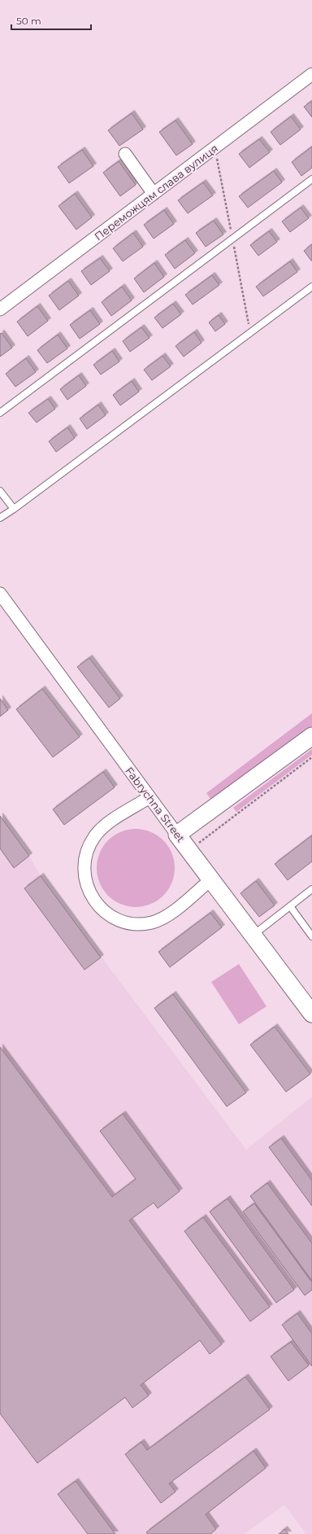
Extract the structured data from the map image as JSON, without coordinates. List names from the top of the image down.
{
  "streets": {
    "street": ["Переможцям слава вулиця", "Fabrychna Street"]
  },
  "scale_bar": "50 m"
}
